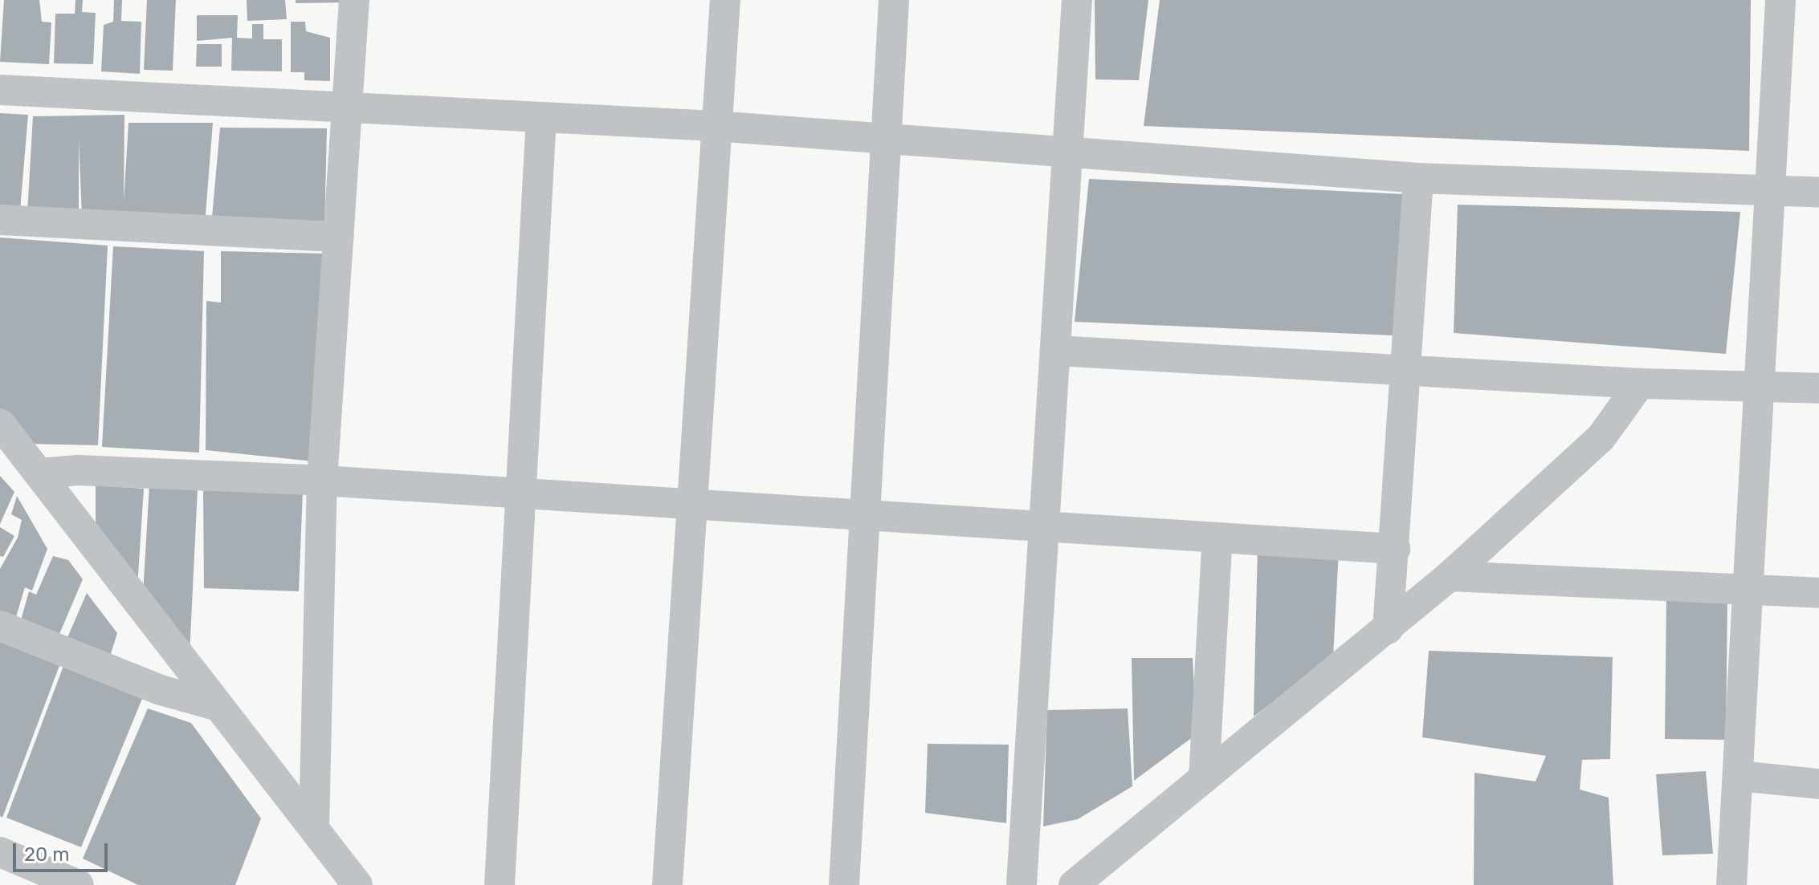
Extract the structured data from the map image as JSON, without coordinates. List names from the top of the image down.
{
  "scale_bar": "20 m"
}
